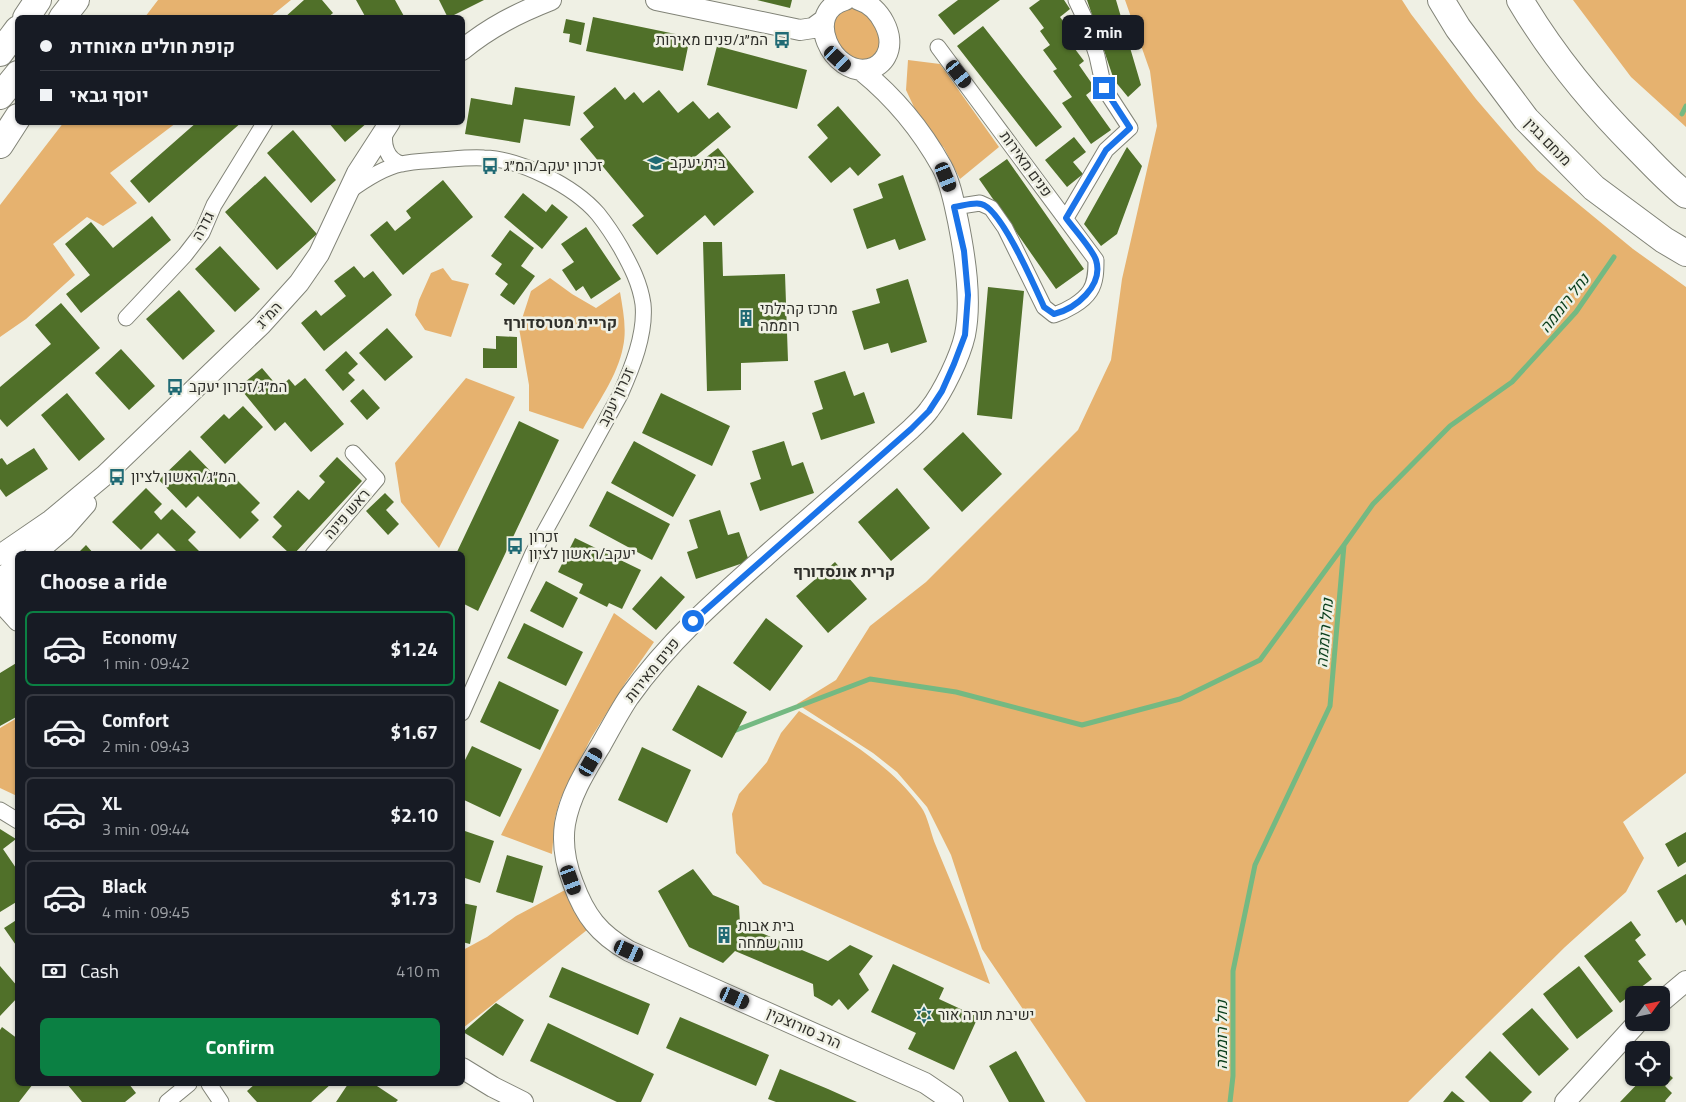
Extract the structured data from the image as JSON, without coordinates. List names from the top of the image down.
{
  "streets": {
    "highway": ["מנחם בגין"],
    "street": [
      "פנים מאירות",
      "גדרה",
      "המ\"ג",
      "זכרון יעקב",
      "ראש פינה",
      "הרב סורוצקין"
    ]
  },
  "crossings": [
    ["פנים מאירות", "הרב סורוצקין"],
    ["המ\"ג", "זכרון יעקב"]
  ],
  "districts": ["קריית מטרסדורף", "קרית אונסדורף"],
  "water": ["נחל רוממה"],
  "places": {
    "bus stop": [
      "המ״ג/פנים מאירות",
      "זכרון יעקב/המ״ג",
      "המ״ג/זכרון יעקב",
      "המ״ג/ראשון לציון",
      "זכרון יעקב/ראשון לציון"
    ],
    "school or university": ["בית יעקב"],
    "building": ["מרכז קהילתי רוממה", "בית אבות נווה שמחה"],
    "synagogue": ["ישיבת תורה אור"]
  },
  "north": "top right",
  "page": {
    "bubble": "2 min",
    "banner": ["קופת חולים מאוחדת", "יוסף גבאי"],
    "heading": "Choose a ride",
    "list": [
      {
        "name": "Economy",
        "note": "1 min · 09:42",
        "value": "$1.24"
      },
      {
        "name": "Comfort",
        "note": "2 min · 09:43",
        "value": "$1.67"
      },
      {
        "name": "XL",
        "note": "3 min · 09:44",
        "value": "$2.10"
      },
      {
        "name": "Black",
        "note": "4 min · 09:45",
        "value": "$1.73"
      }
    ],
    "pay": ["Cash", "410 m"],
    "buttons": "Confirm"
  }
}
